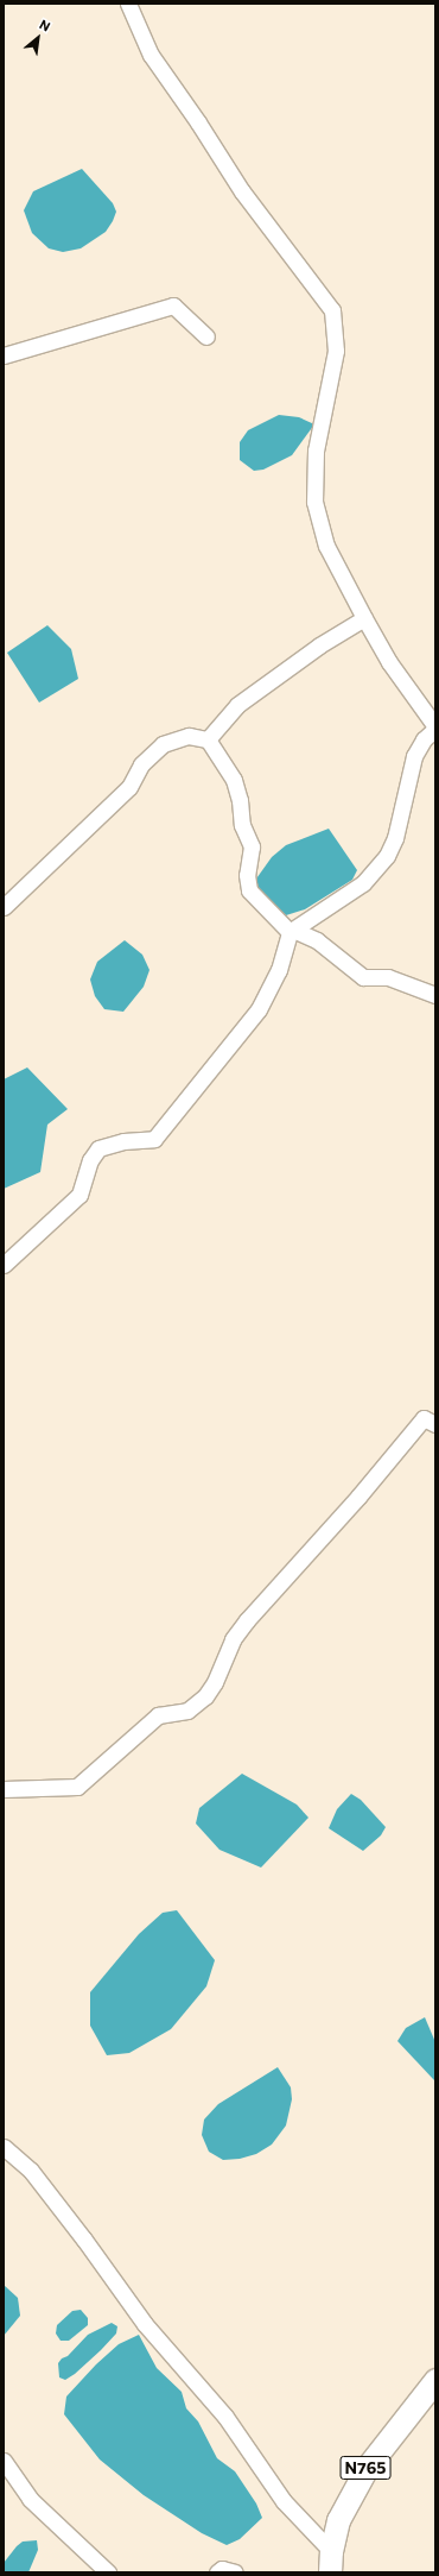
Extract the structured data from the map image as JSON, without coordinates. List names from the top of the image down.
{
  "streets": {
    "highway": ["N765"]
  },
  "north": "top right"
}
